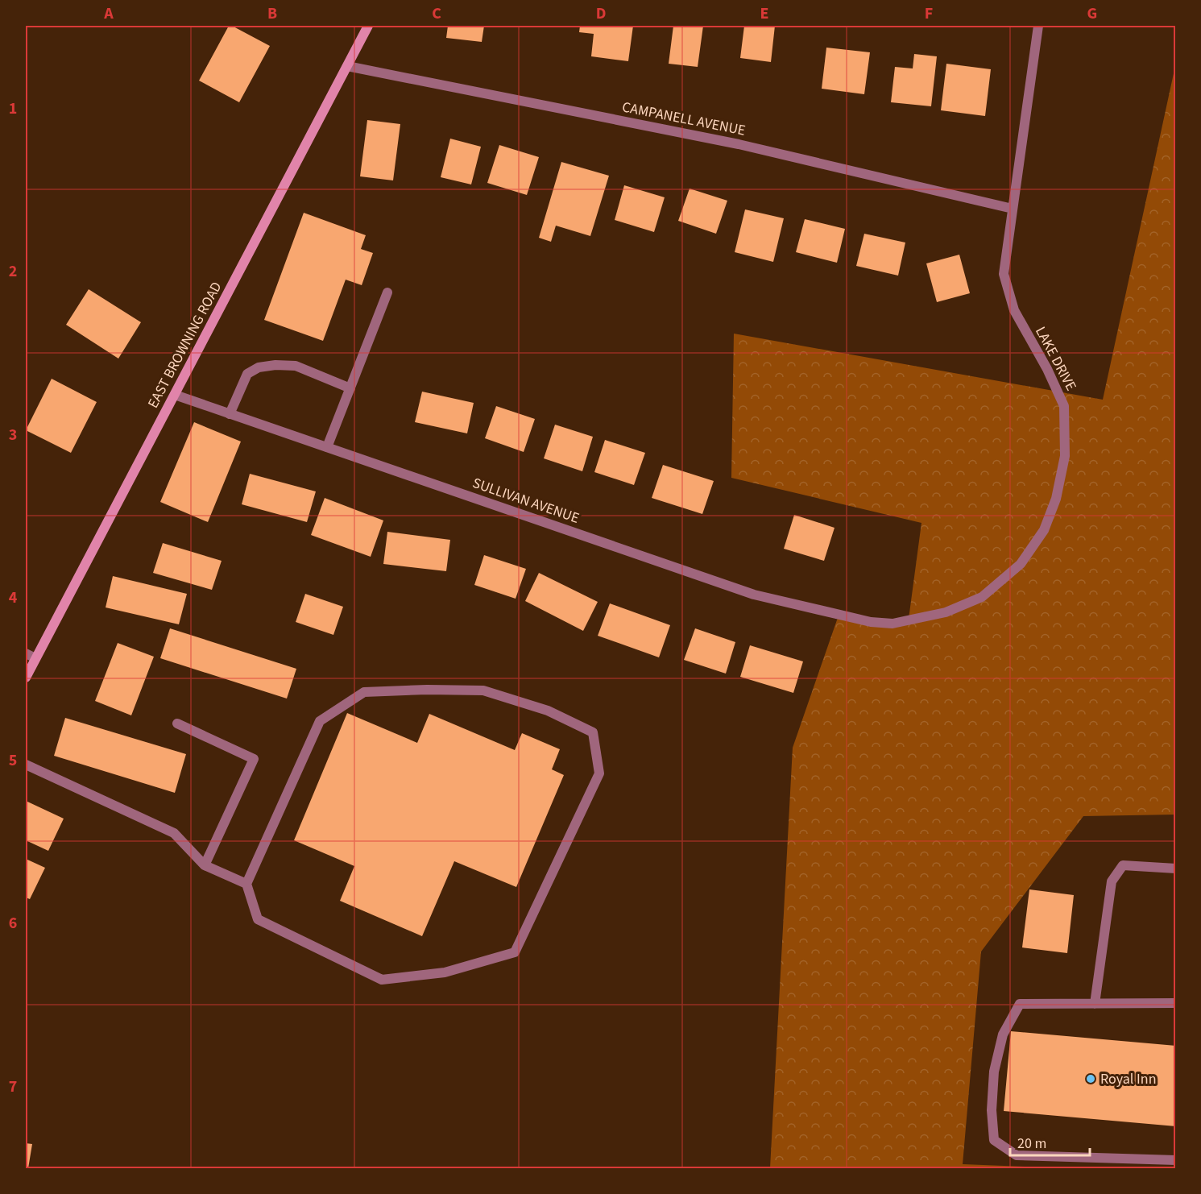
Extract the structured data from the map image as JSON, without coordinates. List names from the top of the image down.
{
  "streets": {
    "main road": ["EAST BROWNING ROAD"],
    "street": ["CAMPANELL AVENUE", "LAKE DRIVE", "SULLIVAN AVENUE"]
  },
  "crossings": [
    ["CAMPANELL AVENUE", "EAST BROWNING ROAD"],
    ["CAMPANELL AVENUE", "LAKE DRIVE"],
    ["EAST BROWNING ROAD", "SULLIVAN AVENUE"],
    ["LAKE DRIVE", "SULLIVAN AVENUE"]
  ],
  "places": ["Royal Inn"],
  "scale_bar": "20 m",
  "grid": {
    "columns": [
      "A",
      "B",
      "C",
      "D",
      "E",
      "F",
      "G"
    ],
    "rows": [
      "1",
      "2",
      "3",
      "4",
      "5",
      "6",
      "7"
    ]
  }
}
